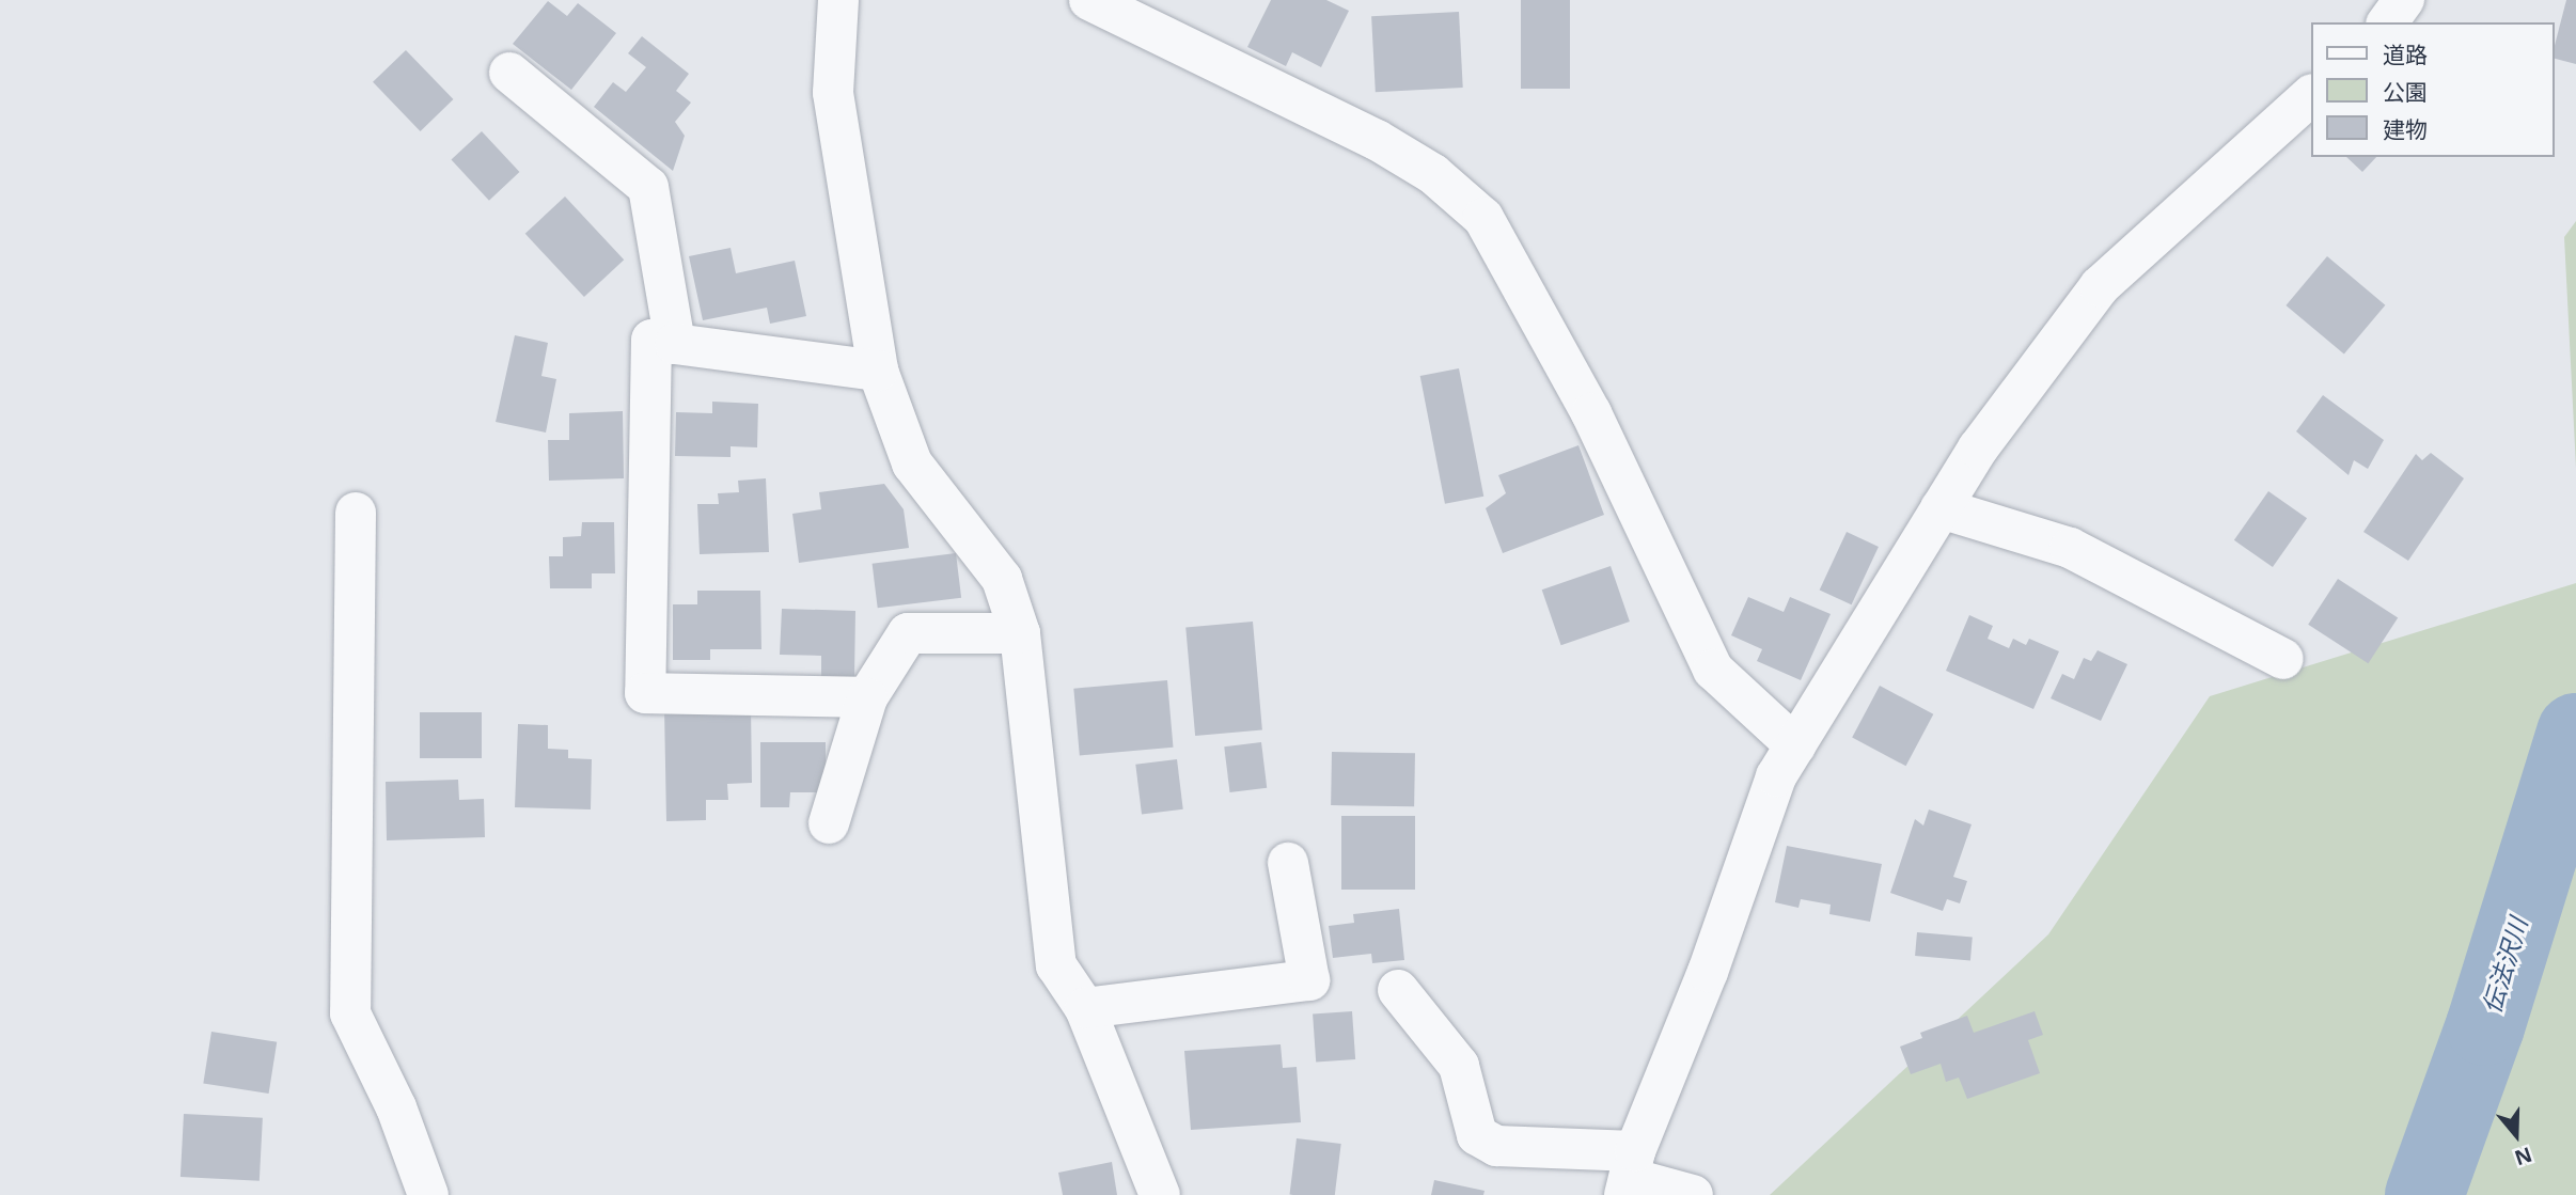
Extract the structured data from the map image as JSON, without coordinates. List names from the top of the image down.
{
  "water": ["伝法沢川"],
  "legend": ["道路", "公園", "建物"],
  "north": "bottom"
}
